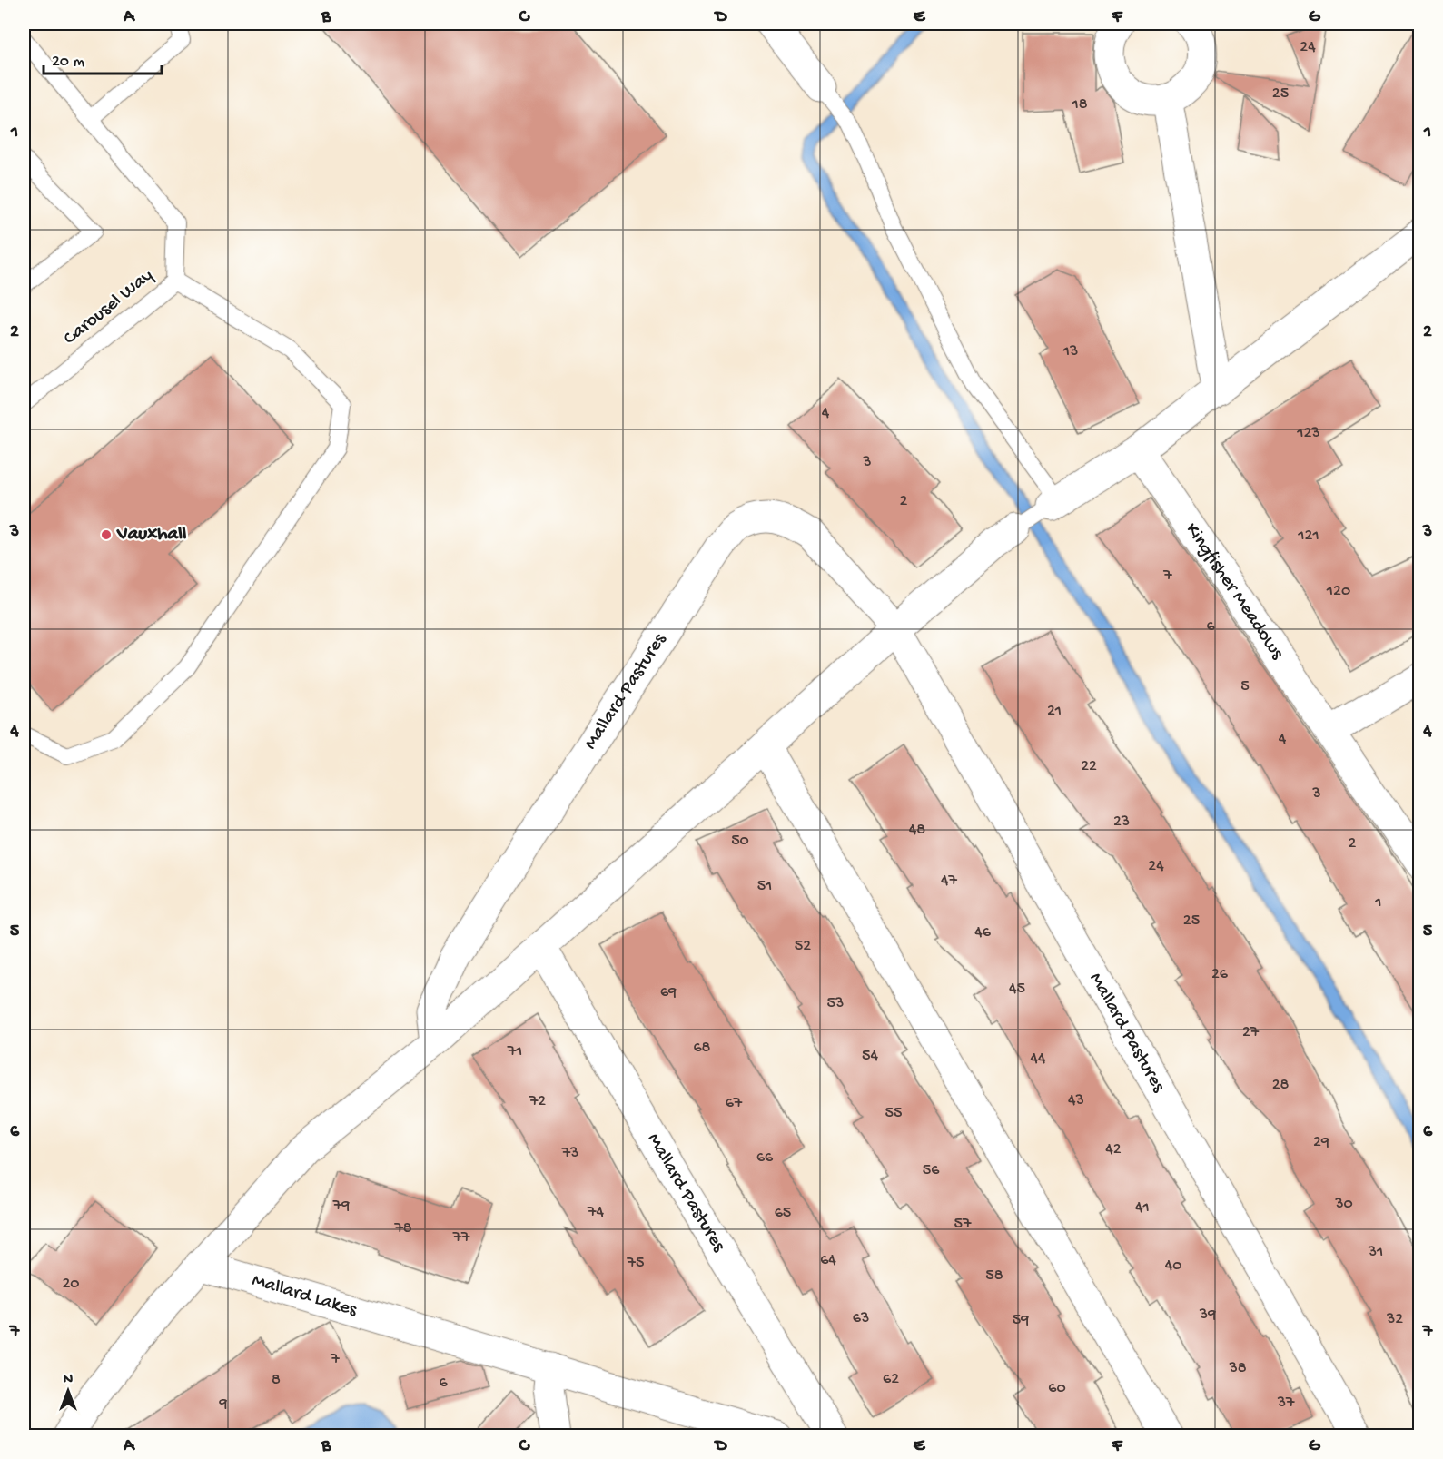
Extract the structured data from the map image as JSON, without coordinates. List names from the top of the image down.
{
  "streets": {
    "street": ["Kingfisher Meadows", "Mallard Pastures", "Mallard Lakes"],
    "lane": ["Carousel Way"]
  },
  "places": ["Vauxhall"],
  "house_numbers": [
    "24",
    "25",
    "18",
    "13",
    "4",
    "123",
    "3",
    "2",
    "121",
    "7",
    "120",
    "6",
    "5",
    "21",
    "4",
    "22",
    "3",
    "23",
    "48",
    "50",
    "2",
    "24",
    "47",
    "51",
    "1",
    "25",
    "46",
    "52",
    "26",
    "45",
    "69",
    "53",
    "27",
    "68",
    "71",
    "54",
    "44",
    "28",
    "43",
    "72",
    "67",
    "55",
    "29",
    "42",
    "73",
    "66",
    "56",
    "30",
    "79",
    "41",
    "74",
    "65",
    "57",
    "78",
    "77",
    "31",
    "64",
    "75",
    "40",
    "58",
    "20",
    "39",
    "63",
    "32",
    "59",
    "7",
    "38",
    "62",
    "8",
    "6",
    "60",
    "37",
    "9"
  ],
  "scale_bar": "20 m",
  "north": "top",
  "grid": {
    "columns": [
      "A",
      "B",
      "C",
      "D",
      "E",
      "F",
      "G"
    ],
    "rows": [
      "1",
      "2",
      "3",
      "4",
      "5",
      "6",
      "7"
    ]
  }
}
